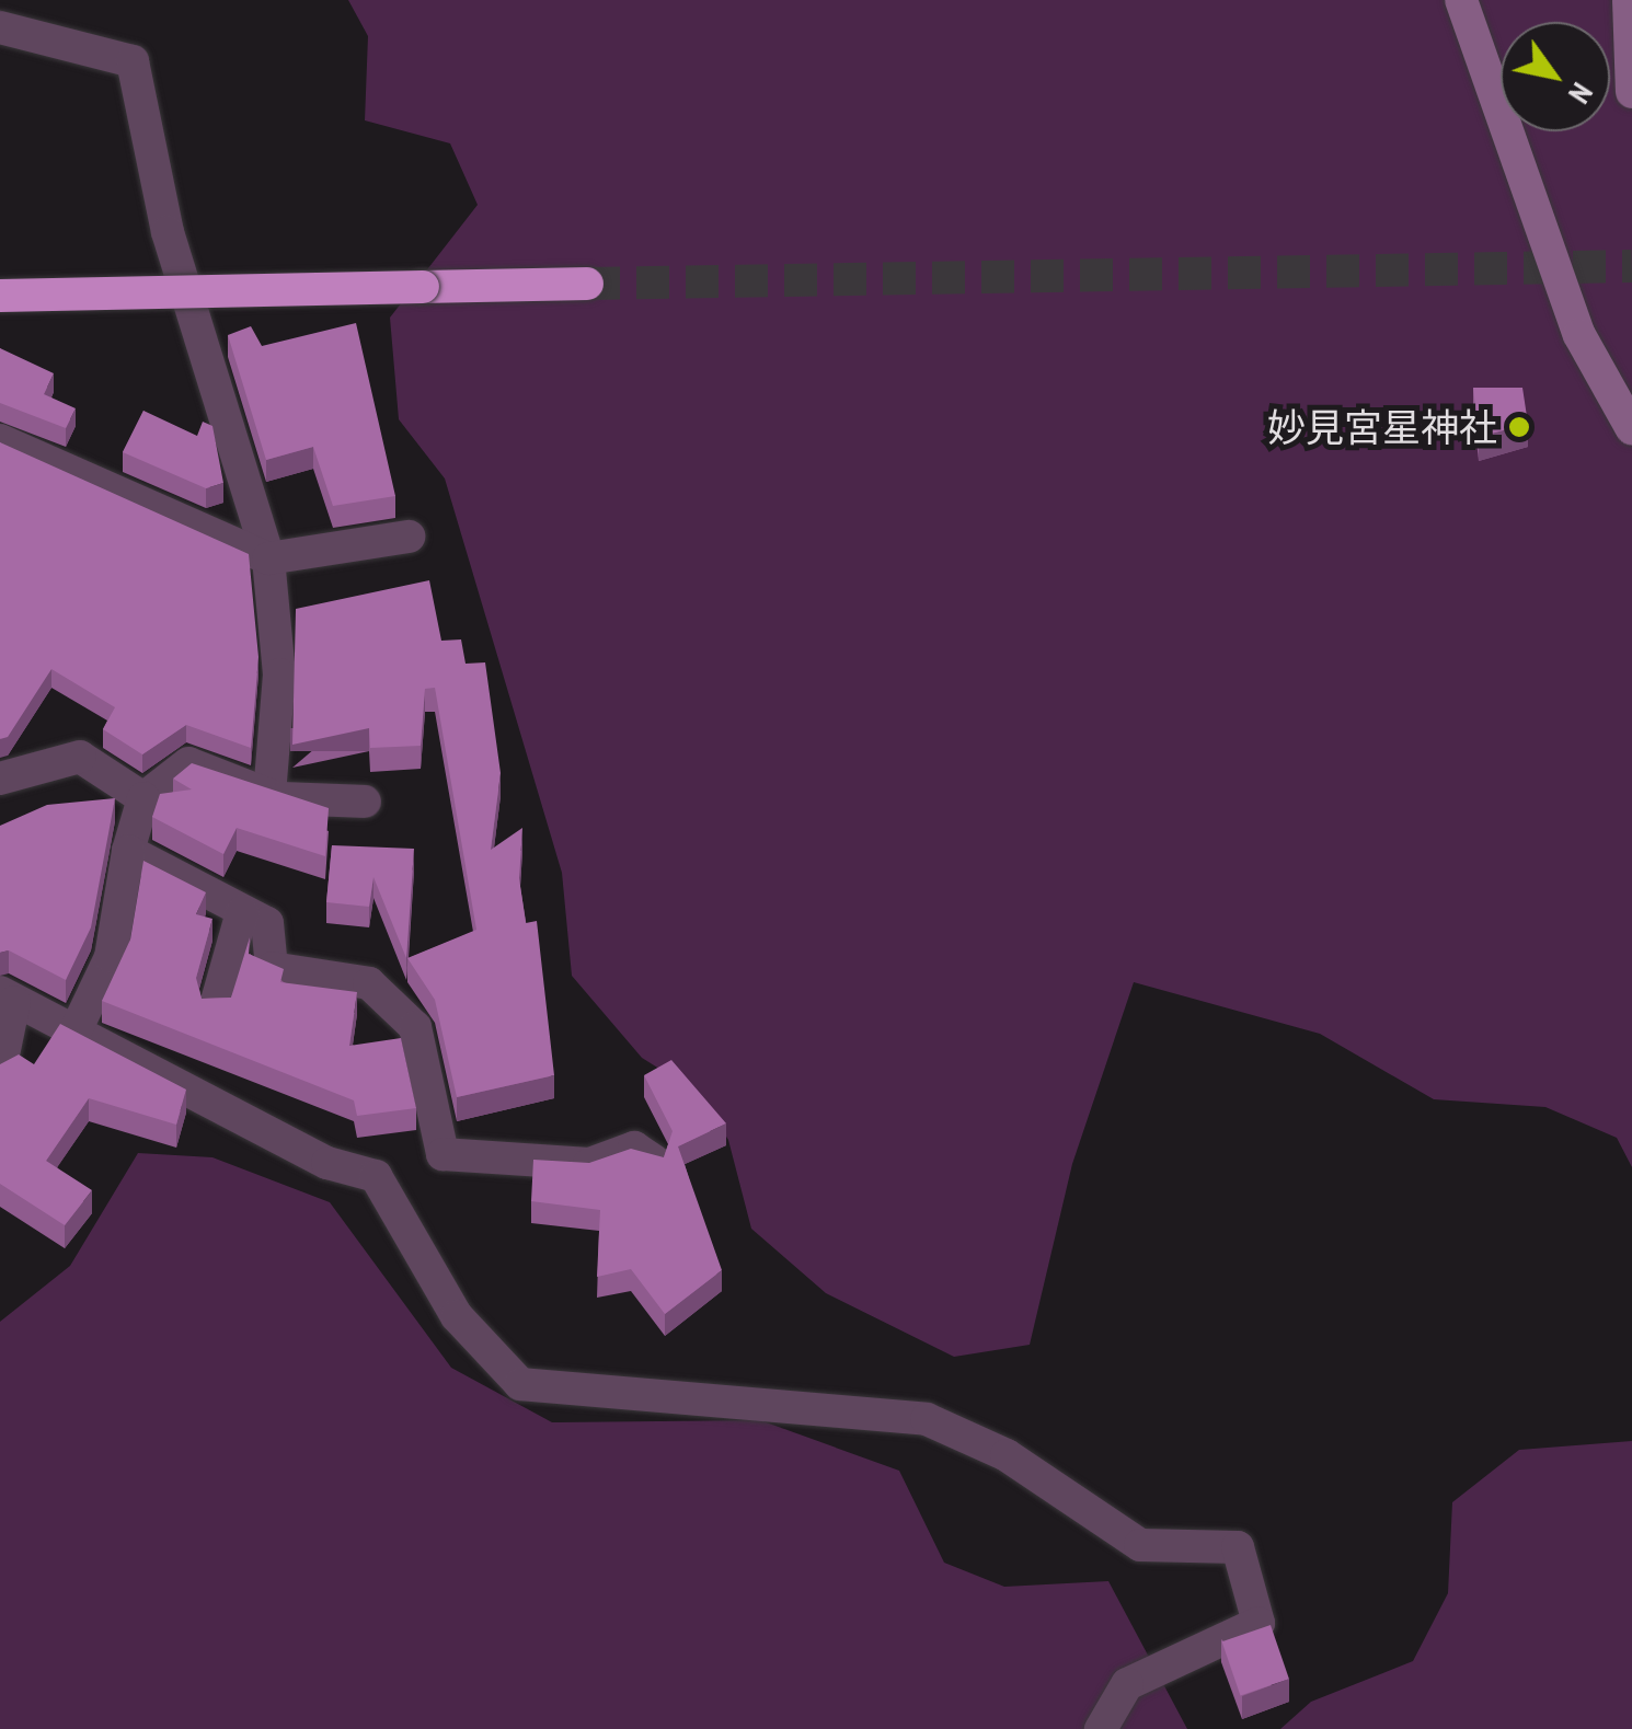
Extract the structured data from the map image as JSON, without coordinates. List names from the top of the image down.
{
  "places": ["妙見宮星神社"],
  "north": "bottom right"
}
